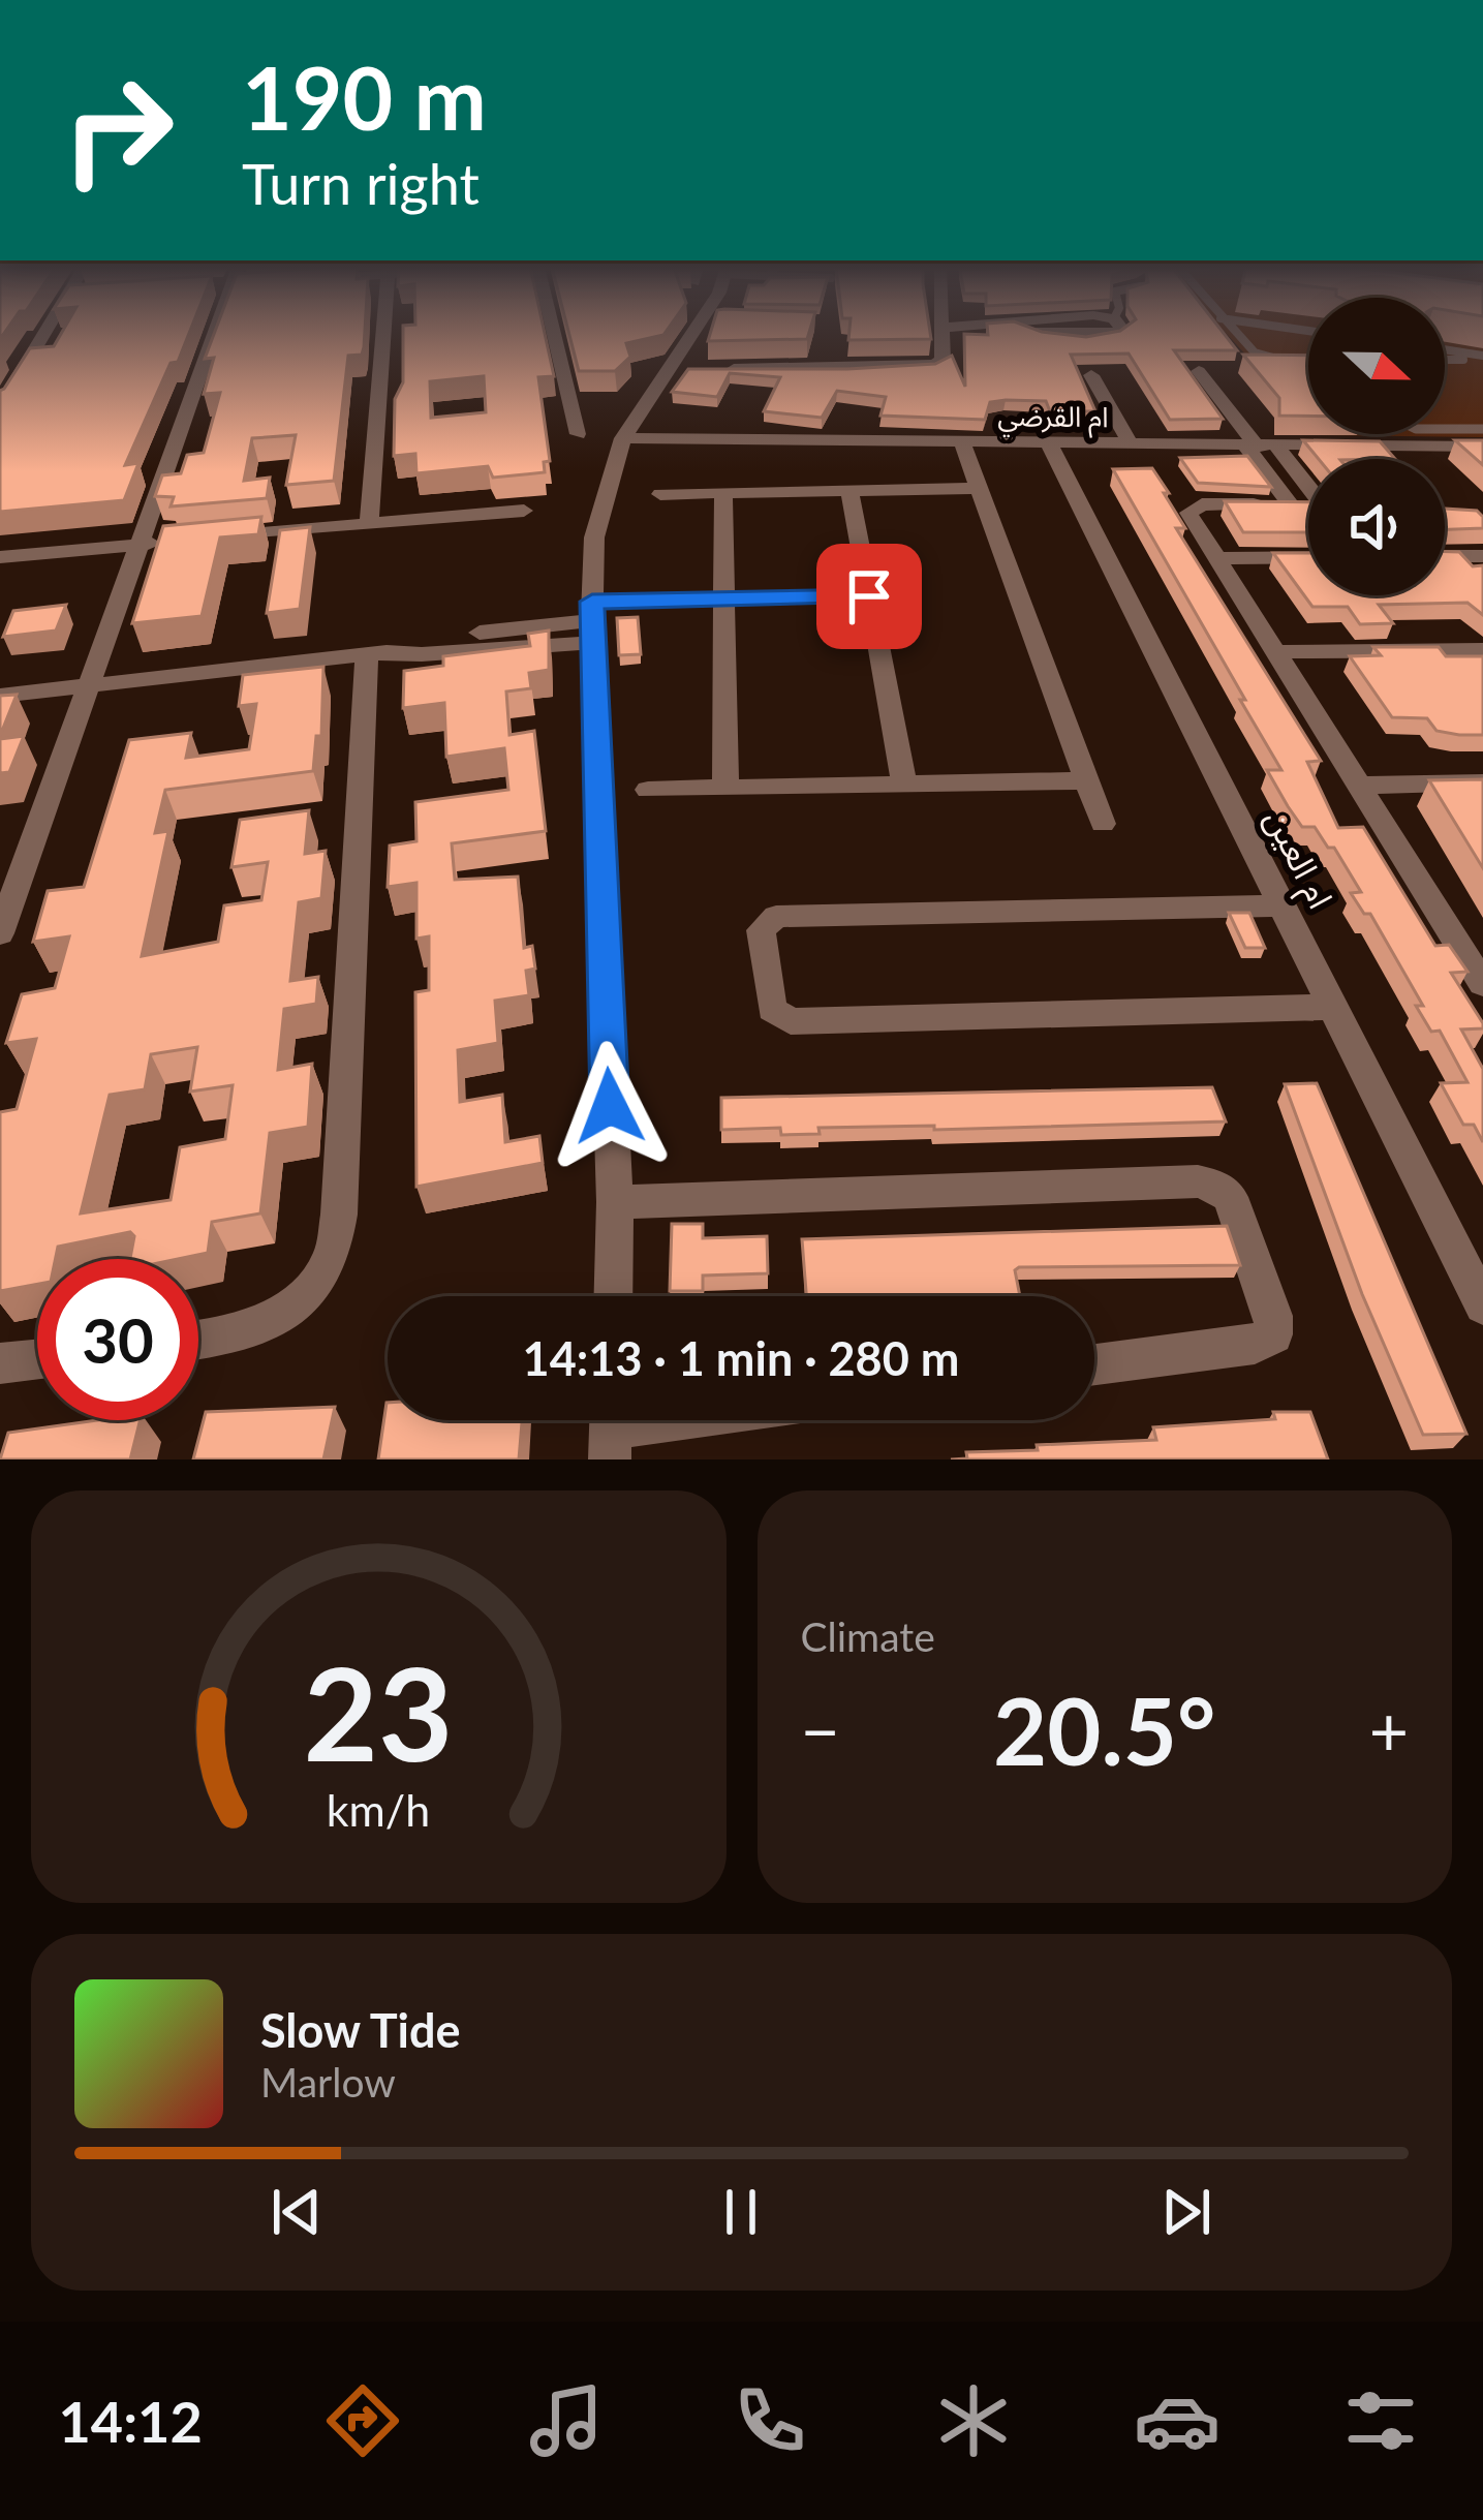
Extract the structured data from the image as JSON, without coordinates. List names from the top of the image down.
{
  "streets": {
    "street": ["ام القرضي", "ام العين"]
  },
  "crossings": [
    ["ام القرضي", "ام العين"]
  ],
  "north": "right",
  "page": {
    "turn": ["190 m", "Turn right"],
    "limit": "30",
    "trip": "14:13 · 1 min · 280 m",
    "tile": "Climate",
    "heat": ["−", "20.5°", "+"],
    "song": ["Slow Tide", "Marlow"],
    "tabs": "14:12",
    "gauge": ["23", "km/h"]
  }
}
